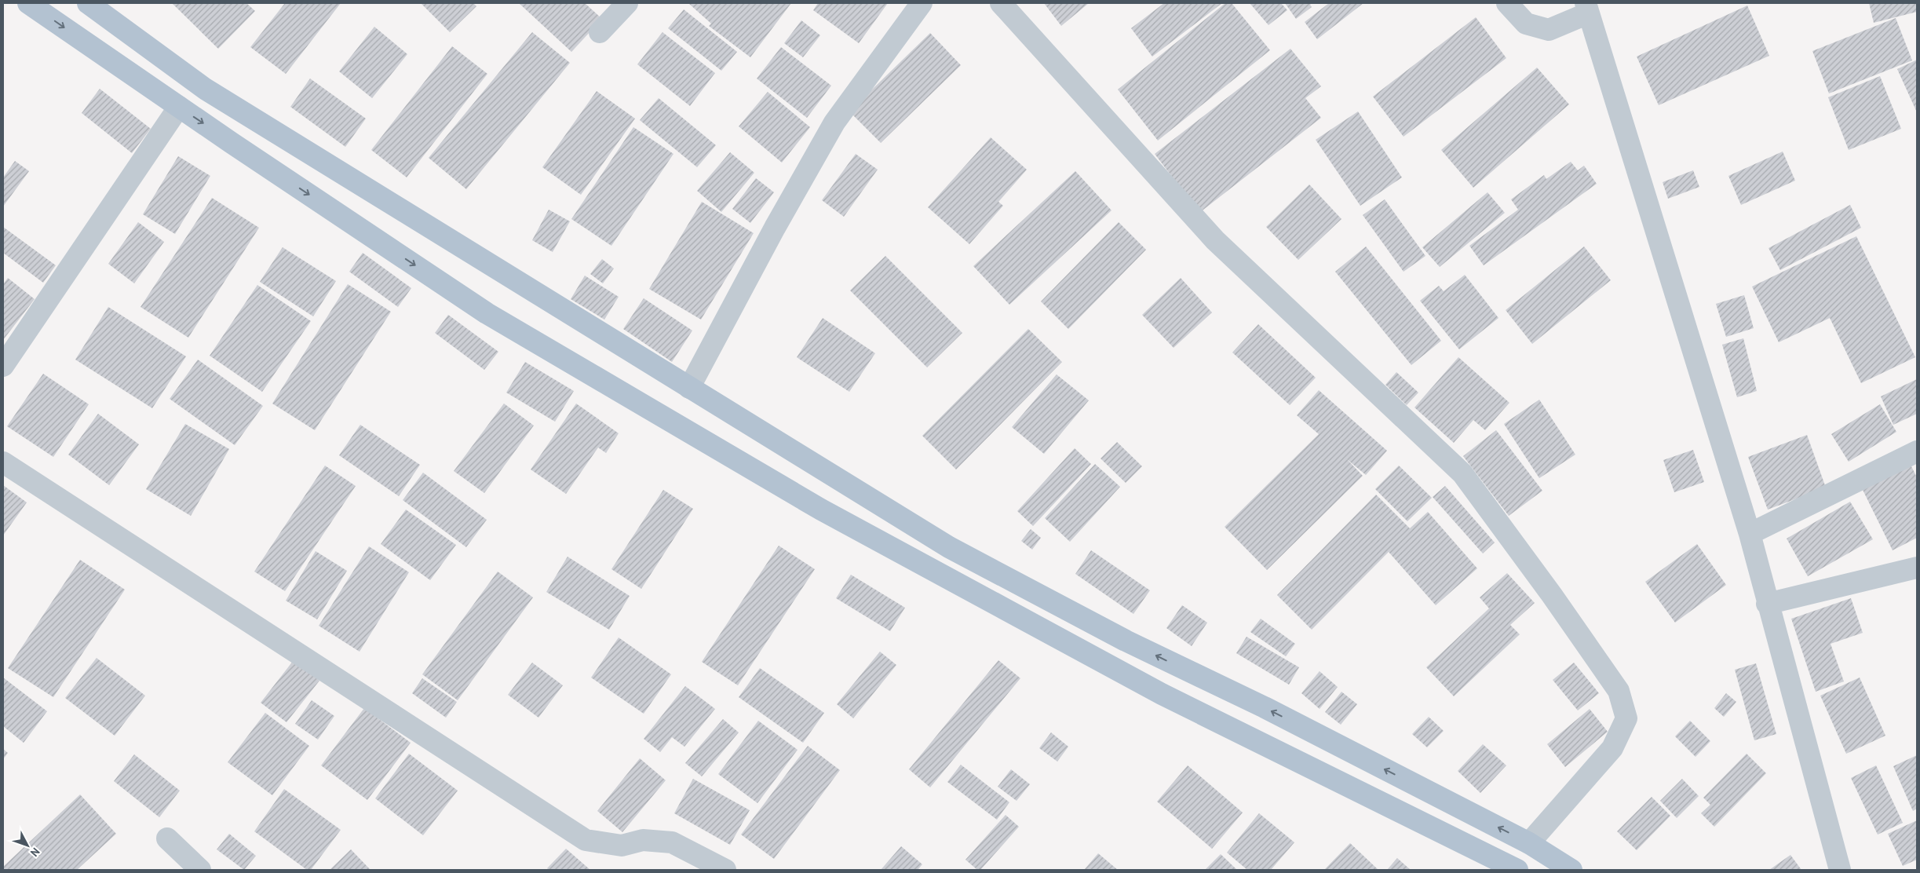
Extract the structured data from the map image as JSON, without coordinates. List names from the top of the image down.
{
  "north": "bottom right"
}
